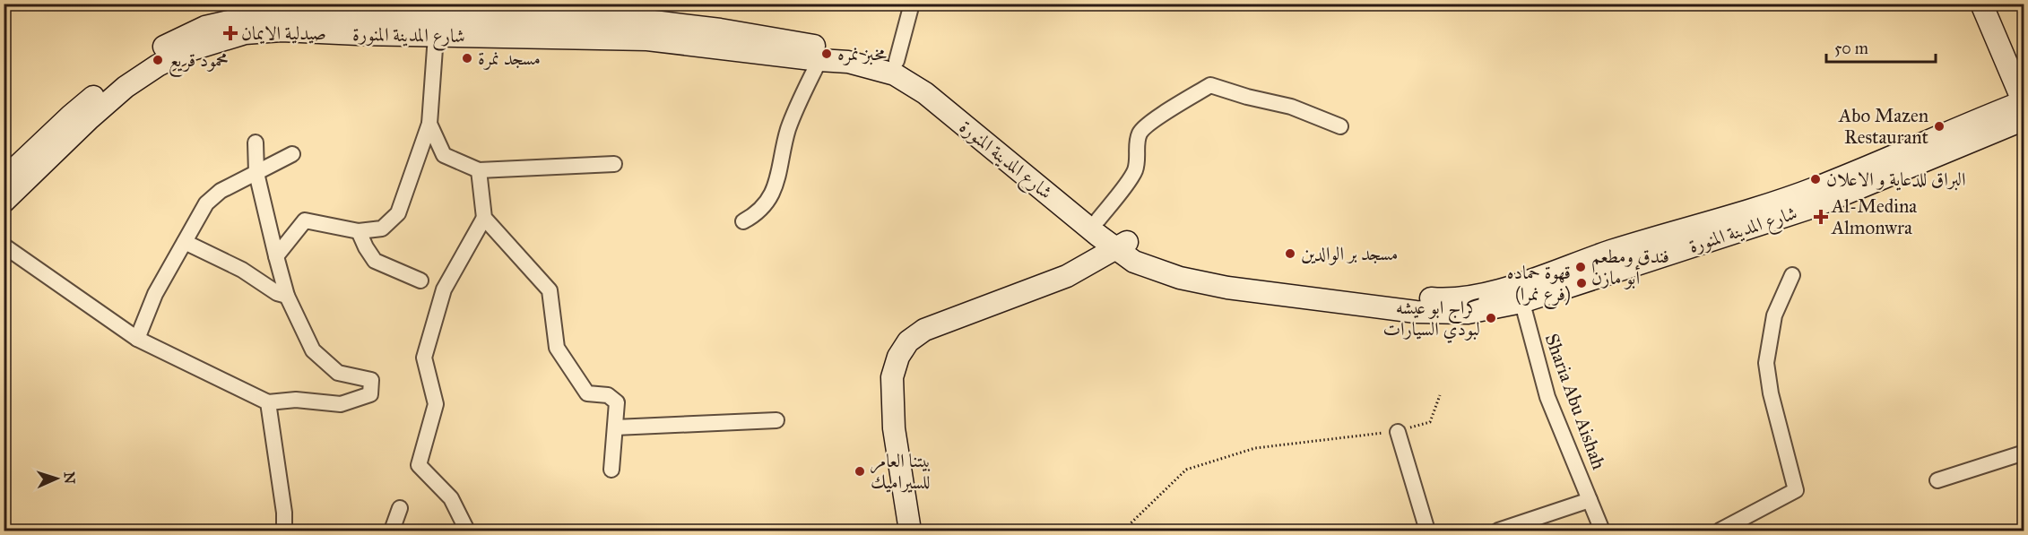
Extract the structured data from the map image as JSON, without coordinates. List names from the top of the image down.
{
  "streets": {
    "street": ["شارع المدينة المنورة", "Sharia Abu Aishah"]
  },
  "crossings": [
    ["شارع المدينة المنورة", "Sharia Abu Aishah"]
  ],
  "places": {
    "health": ["صيدلية الايمان", "Al-Medina Almonwra"],
    "other": [
      "مخبز نمره",
      "مسجد نمرة",
      "محمود قريع",
      "Abo Mazen Restaurant",
      "البراق للدعاية و الاعلان",
      "مسجد بر الوالدين",
      "فندق ومطعم أبو مازن",
      "قهوة حماده (فرع نمرا)",
      "كراج ابو عيشه لبودي السيارات",
      "بيتنا العامر للسيراميك"
    ]
  },
  "scale_bar": "50 m",
  "north": "right"
}
